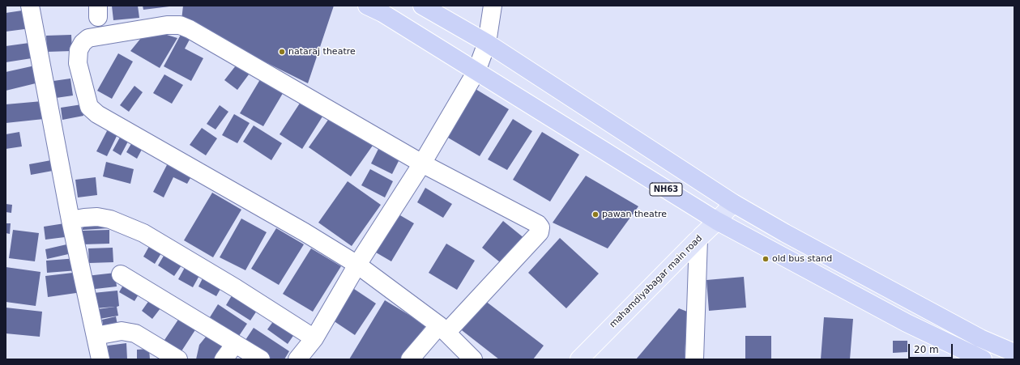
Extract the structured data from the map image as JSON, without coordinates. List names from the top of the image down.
{
  "streets": {
    "highway": ["NH63"],
    "main road": ["mahamdiyabagar main road"]
  },
  "crossings": [
    ["NH63", "mahamdiyabagar main road"]
  ],
  "places": ["nataraj theatre", "pawan theatre", "old bus stand"],
  "scale_bar": "20 m"
}
